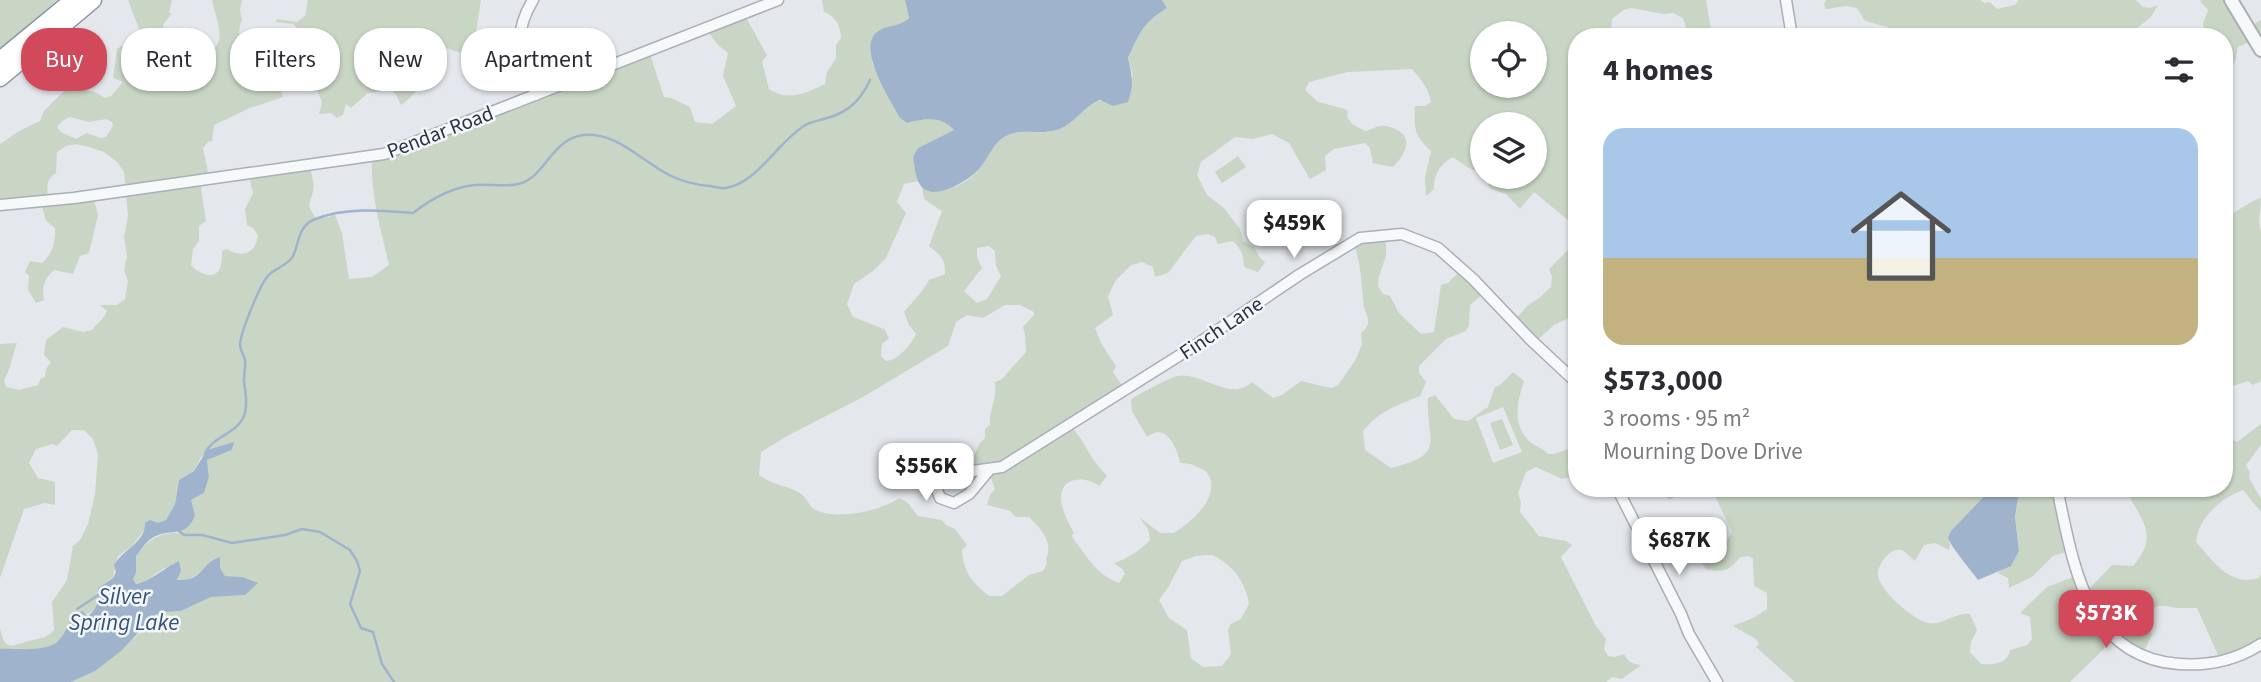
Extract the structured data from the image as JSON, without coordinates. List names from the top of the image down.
{
  "streets": {
    "street": ["Pendar Road", "Finch Lane"]
  },
  "water": ["Silver Spring Lake"],
  "page": {
    "chip": [
      "Buy",
      "Rent",
      "Filters",
      "New",
      "Apartment"
    ],
    "heading": "4 homes",
    "list": [
      {
        "name": "$573,000",
        "note": "3 rooms · 95 m² · Mourning Dove Drive"
      }
    ],
    "price": [
      "$459K",
      "$556K",
      "$687K",
      "$573K"
    ]
  }
}
